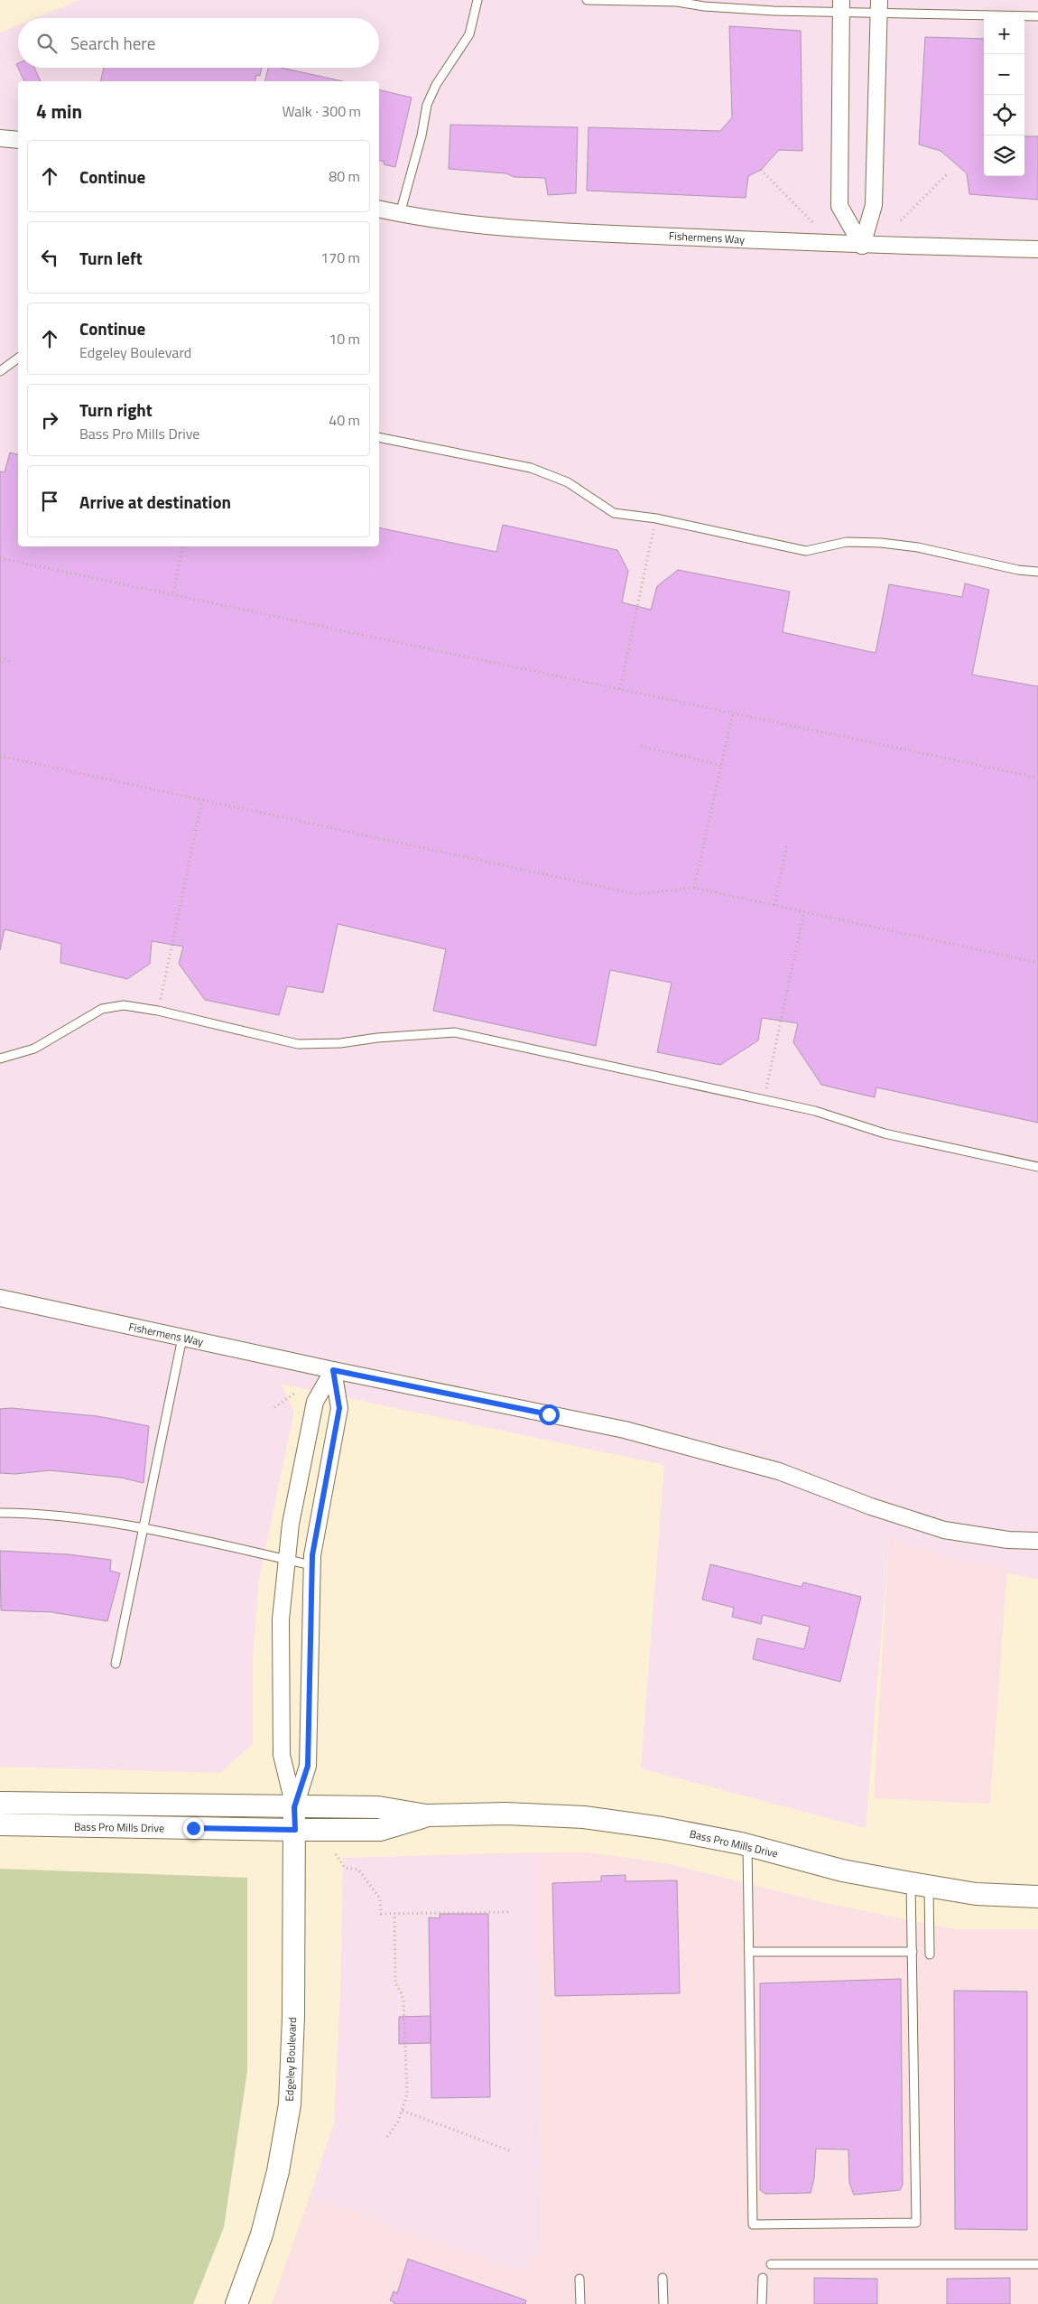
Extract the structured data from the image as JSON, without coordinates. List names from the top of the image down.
{
  "streets": {
    "street": ["Fishermens Way", "Bass Pro Mills Drive", "Edgeley Boulevard"]
  },
  "crossings": [
    ["Bass Pro Mills Drive", "Edgeley Boulevard"]
  ],
  "page": {
    "map_buttons": ["+", "−"],
    "search": "Search here",
    "heading": ["4 min", "Walk · 300 m"],
    "list": [
      ["Continue", "80 m"],
      ["Turn left", "170 m"],
      ["Continue", "Edgeley Boulevard", "10 m"],
      ["Turn right", "Bass Pro Mills Drive", "40 m"],
      "Arrive at destination"
    ]
  }
}
